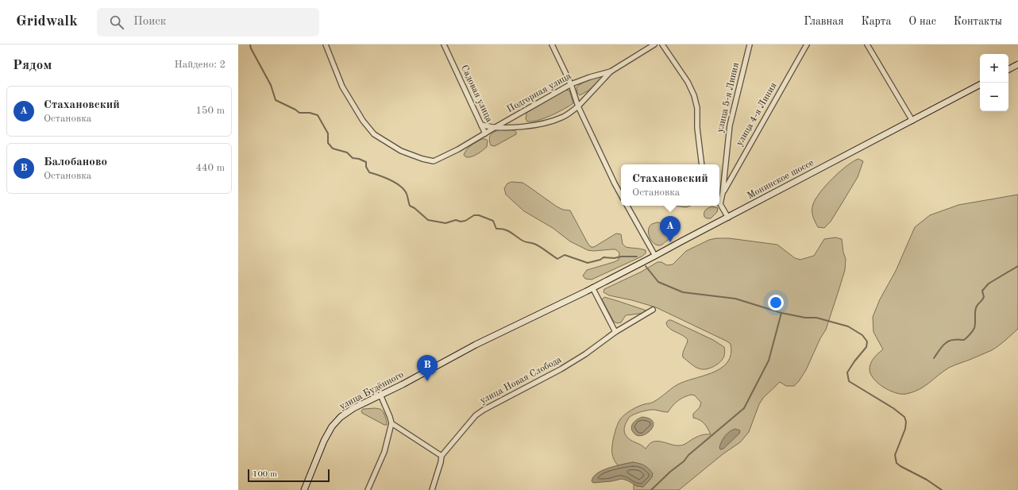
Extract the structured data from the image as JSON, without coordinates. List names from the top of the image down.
{
  "streets": {
    "main road": ["Монинское шоссе", "улица Будённого"],
    "street": [
      "Подгорная улица",
      "Садовая улица",
      "улица 5-я Линия",
      "улица 4-я Линия",
      "улица Новая Слобода"
    ]
  },
  "crossings": [
    ["Подгорная улица", "Садовая улица"],
    ["улица 5-я Линия", "улица 4-я Линия"],
    ["Монинское шоссе", "улица Будённого"]
  ],
  "scale_bar": "100 m",
  "page": {
    "header": "Gridwalk",
    "search": "Поиск",
    "nav": [
      "Главная",
      "Карта",
      "О нас",
      "Контакты"
    ],
    "heading": ["Рядом", "Найдено: 2"],
    "map_buttons": ["+", "−"],
    "list": [
      {
        "mark": "A",
        "name": "Стахановский",
        "note": "Остановка",
        "value": "150 m"
      },
      {
        "mark": "B",
        "name": "Балобаново",
        "note": "Остановка",
        "value": "440 m"
      }
    ],
    "popup": ["Стахановский", "Остановка"],
    "pins": ["A", "B"],
    "scale": "100 m"
  }
}
